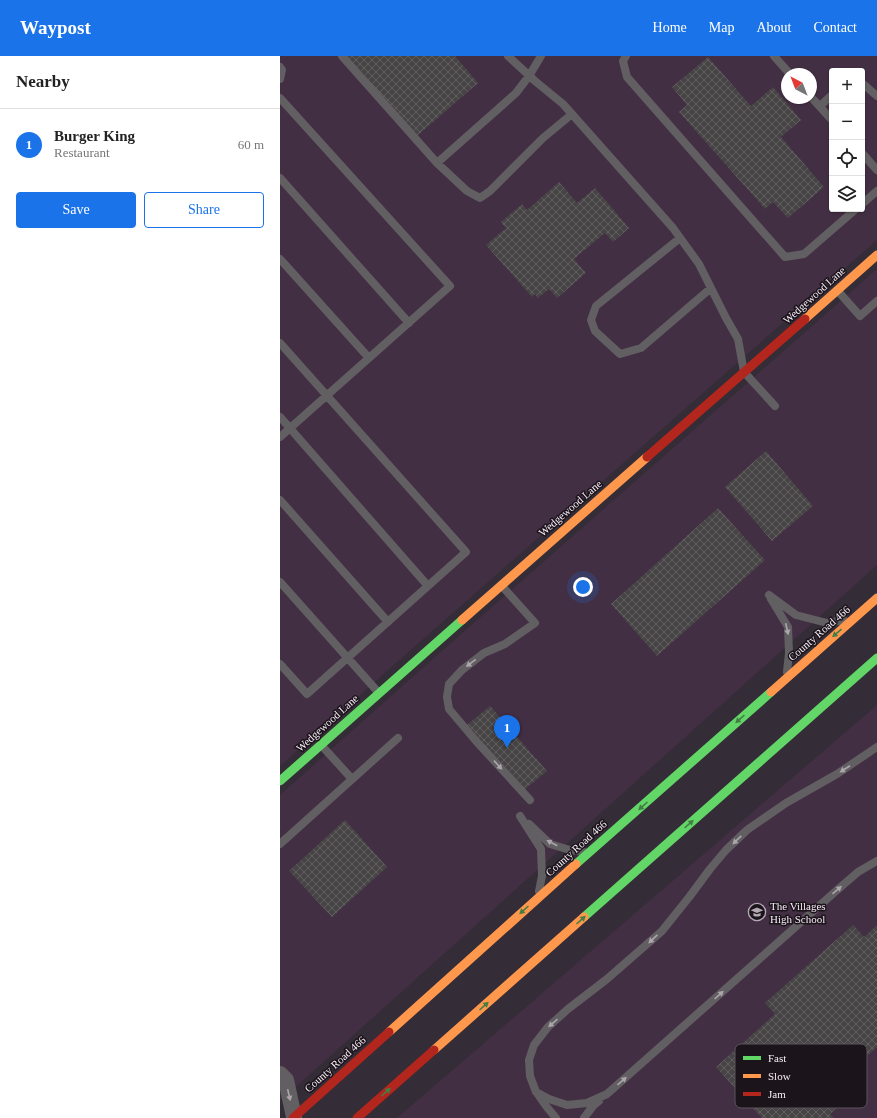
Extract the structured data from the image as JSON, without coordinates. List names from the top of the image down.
{
  "streets": {
    "main road": ["Wedgewood Lane", "County Road 466"]
  },
  "places": {
    "school or university": ["The Villages High School"]
  },
  "legend": ["Fast", "Slow", "Jam"],
  "north": "top left",
  "page": {
    "header": "Waypost",
    "nav": [
      "Home",
      "Map",
      "About",
      "Contact"
    ],
    "heading": "Nearby",
    "map_buttons": ["+", "−"],
    "list": [
      {
        "mark": "1",
        "name": "Burger King",
        "note": "Restaurant",
        "value": "60 m"
      }
    ],
    "buttons": ["Save", "Share"],
    "pins": "1"
  }
}
